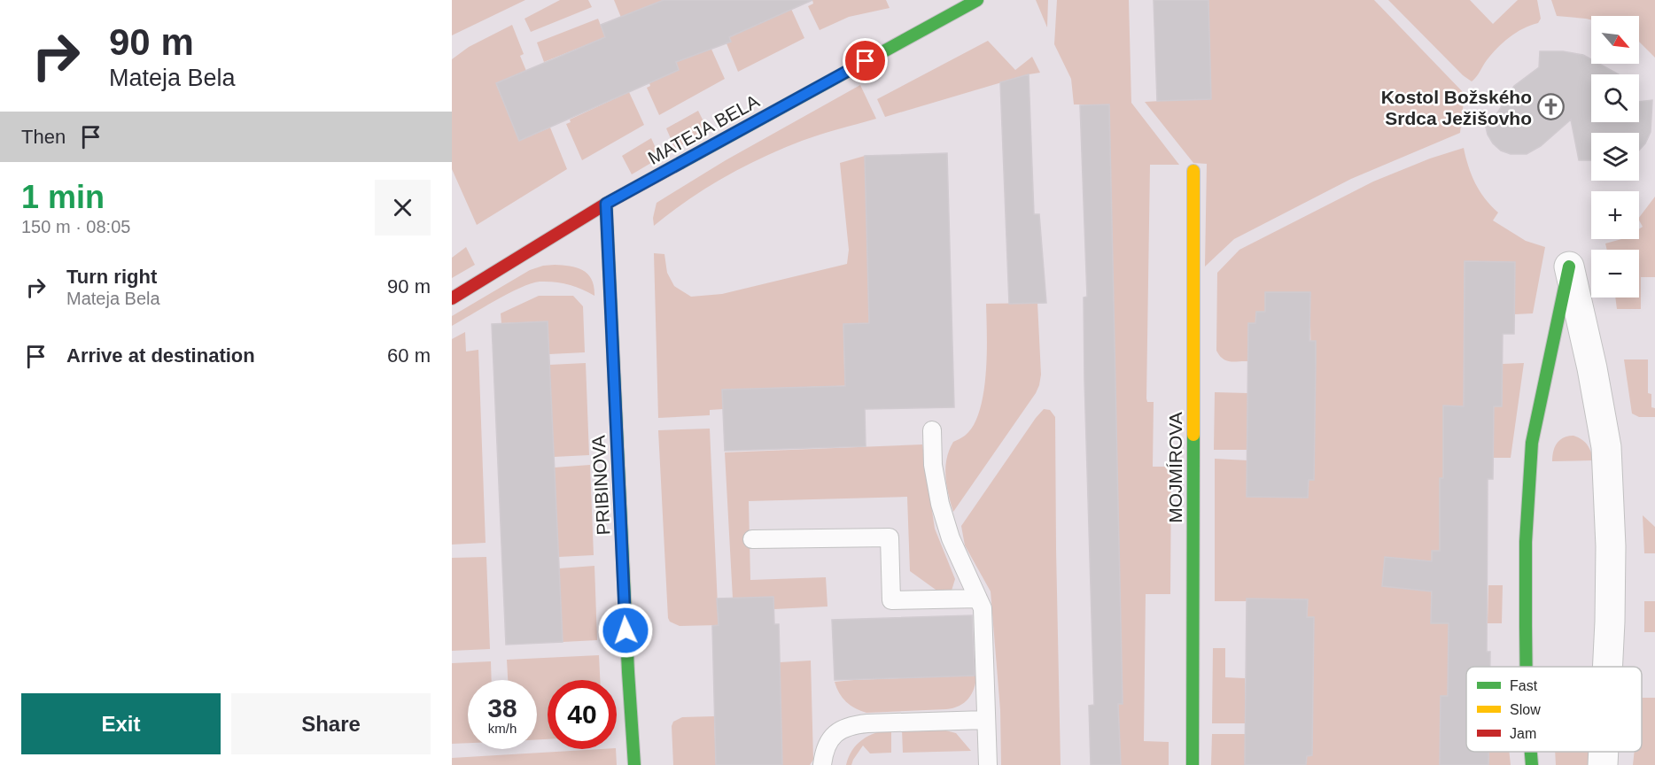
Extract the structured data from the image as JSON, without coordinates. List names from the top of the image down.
{
  "streets": {
    "street": ["MATEJA BELA", "MOJMÍROVA", "PRIBINOVA"]
  },
  "crossings": [
    ["MATEJA BELA", "PRIBINOVA"]
  ],
  "places": {
    "church": ["Kostol Božského Srdca Ježišovho"]
  },
  "legend": ["Fast", "Slow", "Jam"],
  "north": "bottom right",
  "page": {
    "turn": ["90 m", "Mateja Bela"],
    "map_buttons": ["+", "−"],
    "then": "Then",
    "heading": ["1 min", "150 m · 08:05"],
    "list": [
      {
        "name": "Turn right",
        "note": "Mateja Bela",
        "value": "90 m"
      },
      {
        "name": "Arrive at destination",
        "value": "60 m"
      }
    ],
    "speed": "38 km/h",
    "limit": "40",
    "buttons": ["Exit", "Share"]
  }
}
